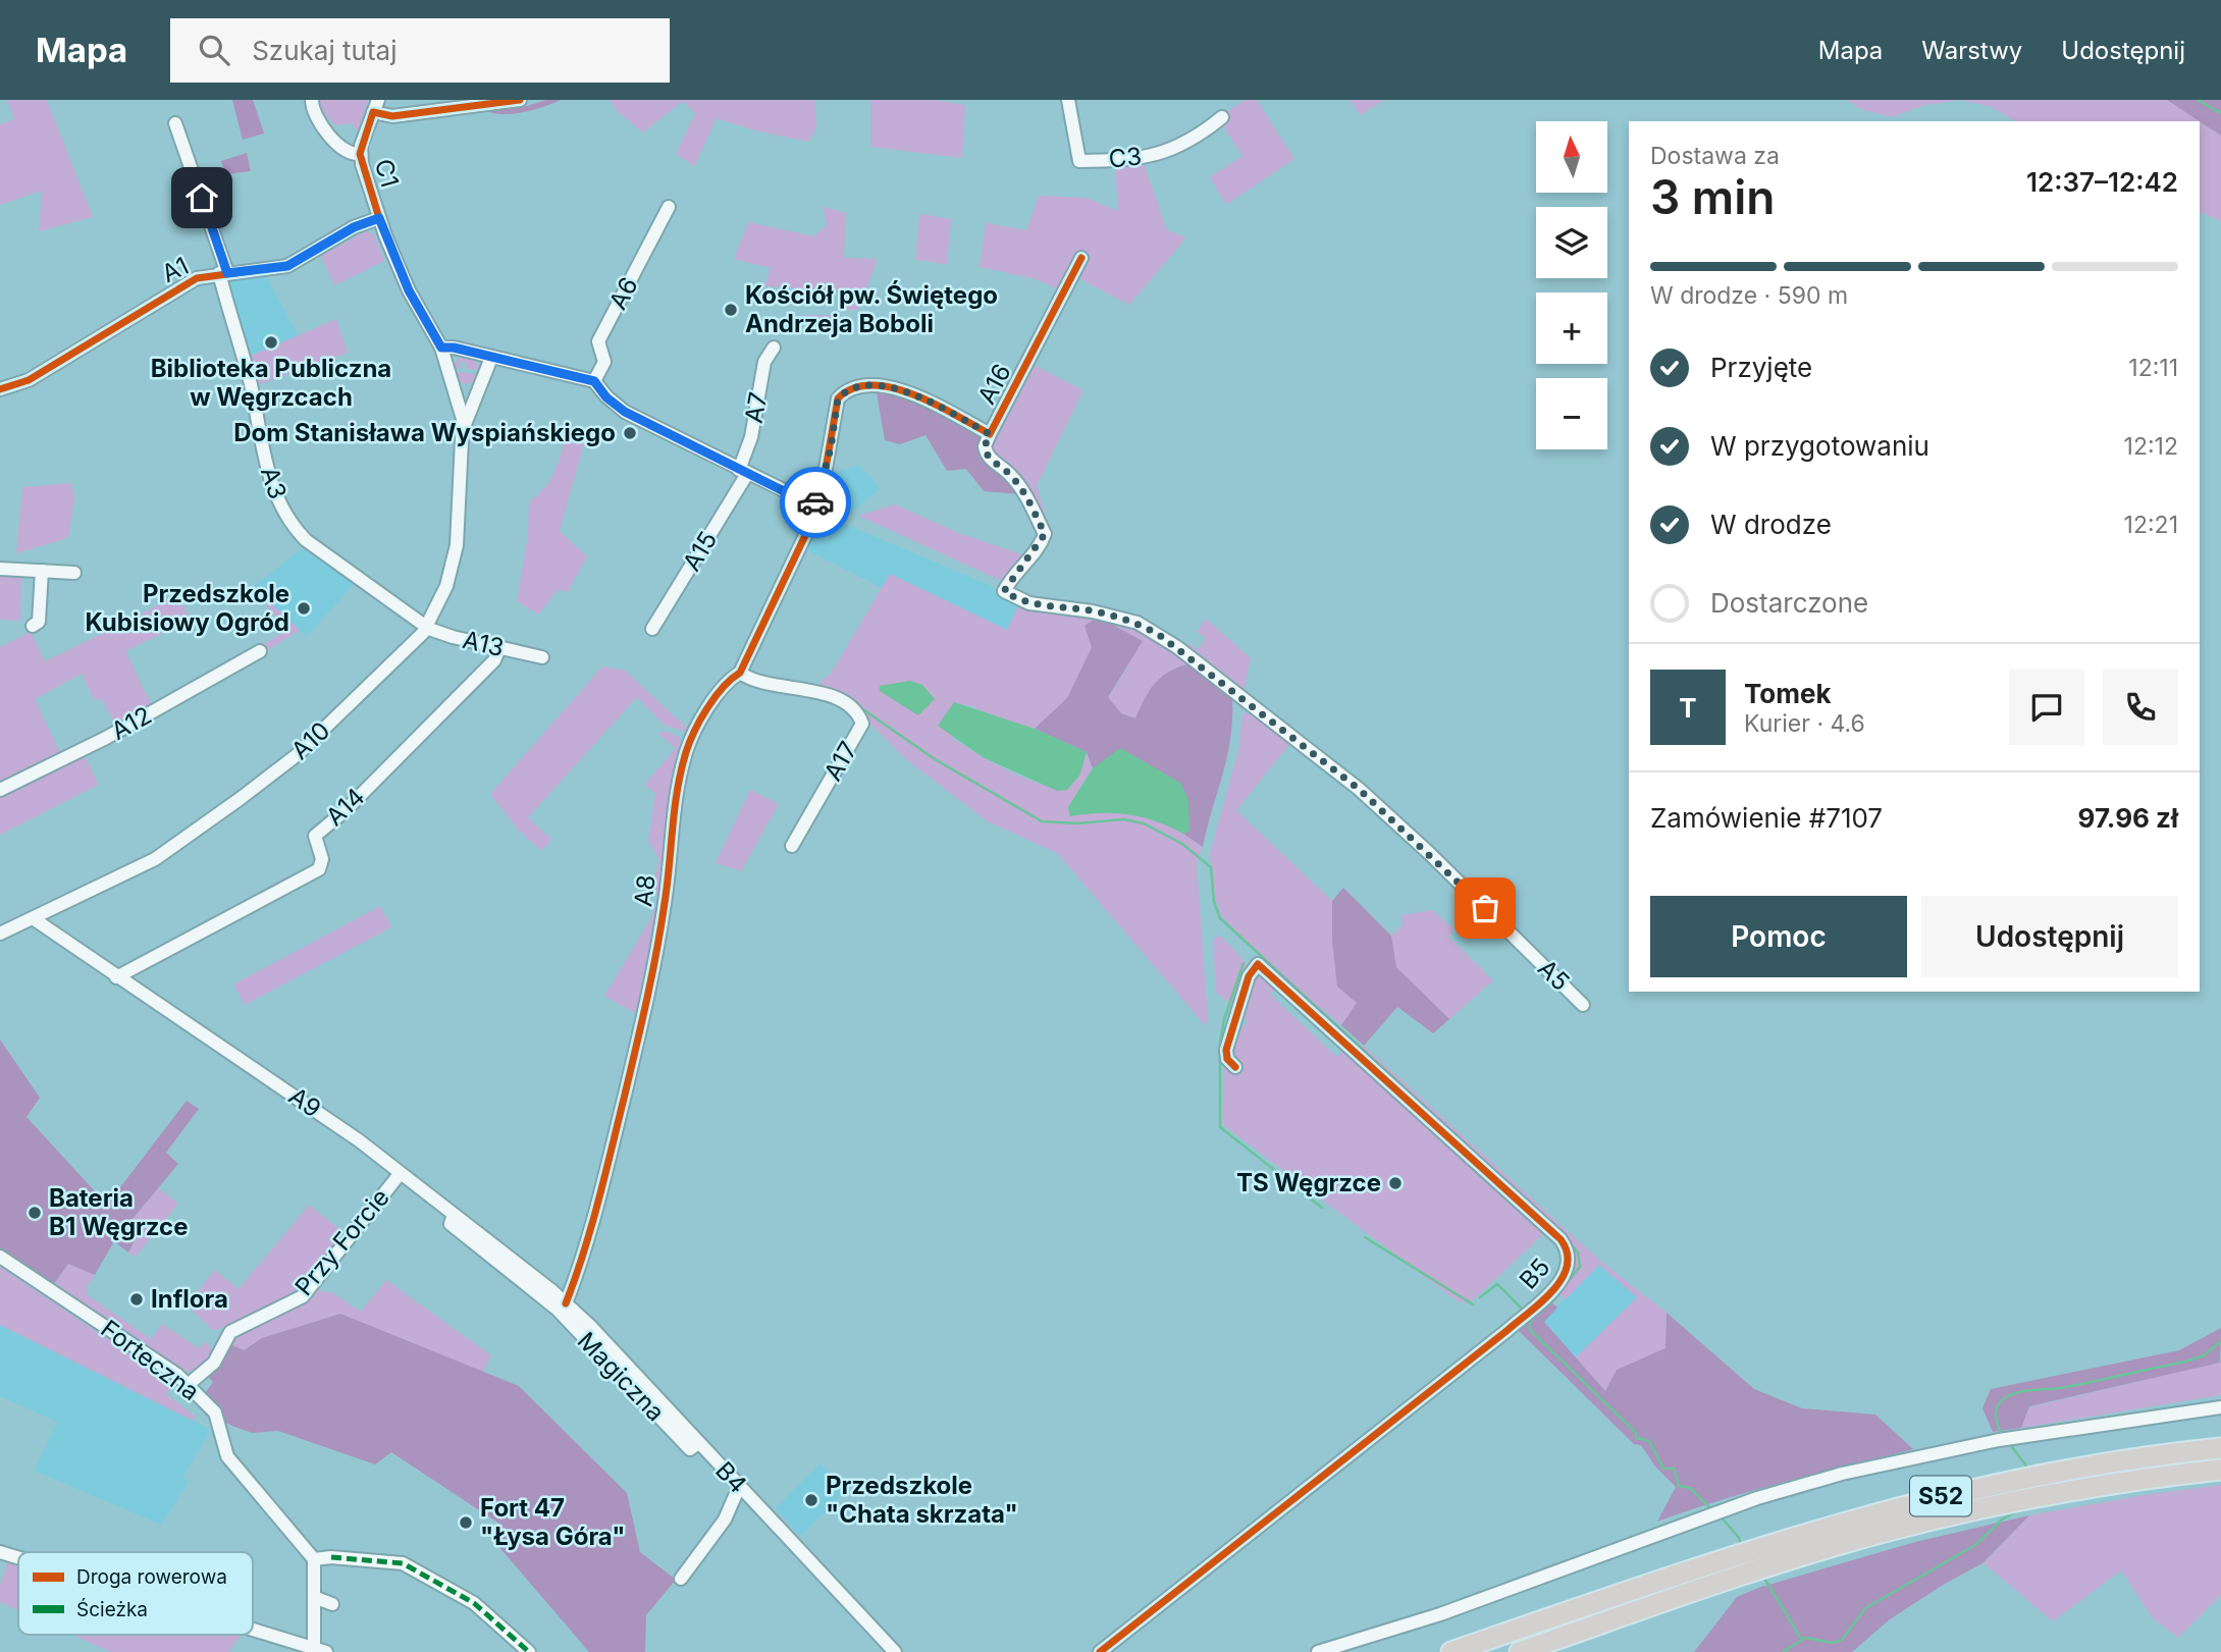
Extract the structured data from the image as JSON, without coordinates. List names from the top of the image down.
{
  "streets": {
    "highway": ["S52"],
    "street": [
      "C3",
      "C1",
      "A1",
      "A6",
      "A16",
      "A7",
      "A3",
      "A15",
      "A13",
      "A12",
      "A10",
      "A17",
      "A14",
      "A8",
      "A5",
      "A9",
      "Przy Forcie",
      "B5",
      "Forteczna",
      "Magiczna",
      "B4"
    ]
  },
  "crossings": [
    ["C1", "A1"],
    ["C1", "A10"],
    ["A1", "A3"],
    ["A16", "A8"],
    ["A16", "A5"],
    ["A7", "A15"],
    ["A3", "A13"],
    ["A3", "A10"],
    ["A13", "A10"],
    ["A13", "A14"],
    ["A10", "A9"],
    ["A17", "A8"],
    ["A14", "A9"],
    ["A8", "A9"],
    ["A8", "B4"],
    ["A9", "Przy Forcie"],
    ["A9", "Magiczna"],
    ["A9", "B4"],
    ["Przy Forcie", "Forteczna"],
    ["Magiczna", "B4"]
  ],
  "places": [
    "Kościół pw. Świętego Andrzeja Boboli",
    "Biblioteka Publiczna w Węgrzcach",
    "Dom Stanisława Wyspiańskiego",
    "Przedszkole Kubisiowy Ogród",
    "TS Węgrzce",
    "Bateria B1 Węgrzce",
    "Inflora",
    "Przedszkole \"Chata skrzata\"",
    "Fort 47 \"Łysa Góra\""
  ],
  "legend": ["Droga rowerowa", "Ścieżka"],
  "north": "top",
  "page": {
    "header": "Mapa",
    "search": "Szukaj tutaj",
    "nav": ["Mapa", "Warstwy", "Udostępnij"],
    "map_buttons": ["+", "−"],
    "heading": ["3 min", "Dostawa za", "12:37–12:42"],
    "panel": [
      "Tomek",
      "Kurier · 4.6",
      "Zamówienie #7107",
      "97.96 zł"
    ],
    "bar": "W drodze · 590 m",
    "list": [
      ["Przyjęte", "12:11"],
      ["W przygotowaniu", "12:12"],
      ["W drodze", "12:21"],
      "Dostarczone"
    ],
    "round": "T",
    "buttons": ["Pomoc", "Udostępnij"]
  }
}
